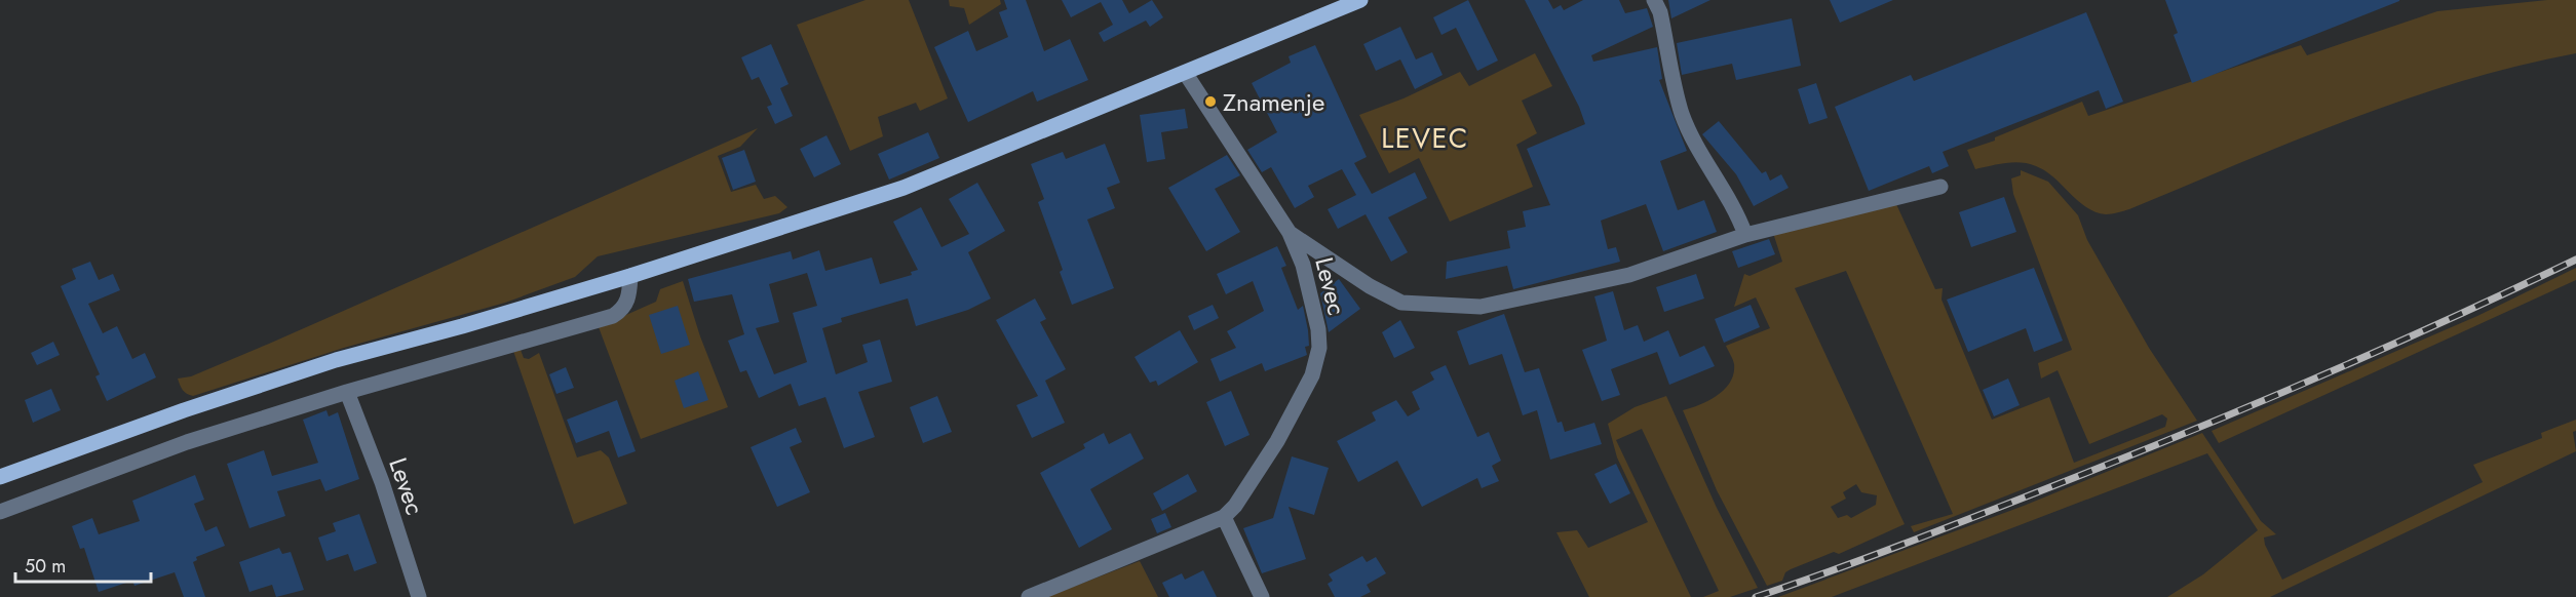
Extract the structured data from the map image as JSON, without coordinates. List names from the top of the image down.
{
  "streets": {
    "street": ["Levec"]
  },
  "districts": ["LEVEC"],
  "places": ["Znamenje"],
  "scale_bar": "50 m"
}
